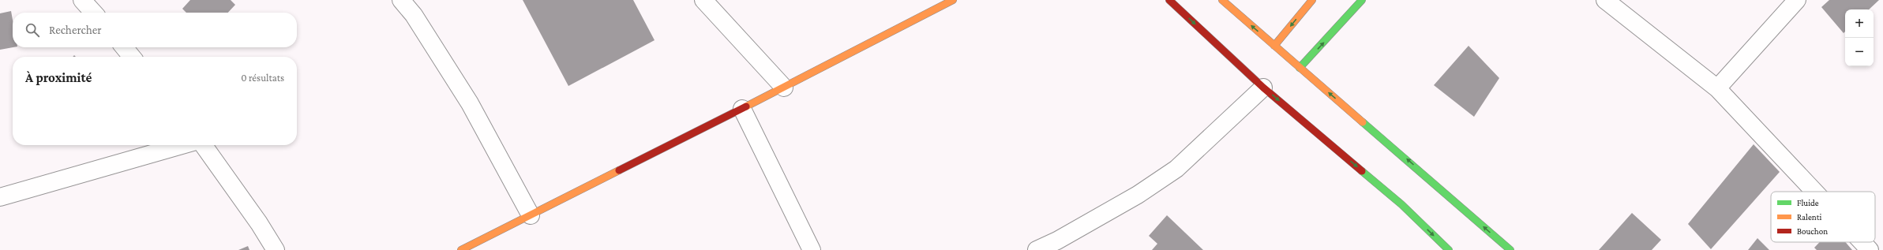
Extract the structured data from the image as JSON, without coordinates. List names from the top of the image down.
{
  "legend": ["Fluide", "Ralenti", "Bouchon"],
  "page": {
    "map_buttons": ["+", "−"],
    "search": "Rechercher",
    "heading": ["À proximité", "0 résultats"]
  }
}
